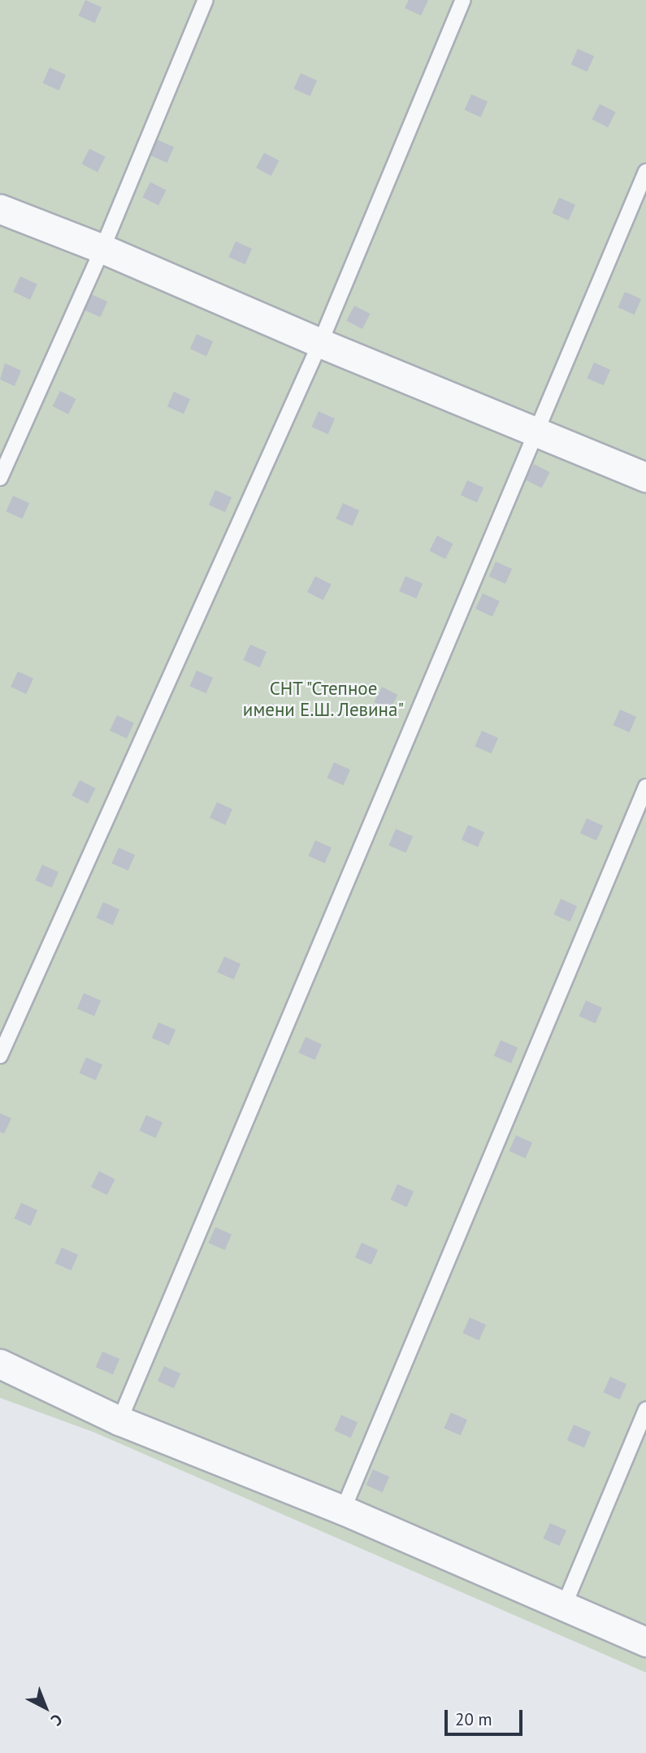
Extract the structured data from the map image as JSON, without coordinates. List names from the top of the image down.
{
  "parks": ["СНТ \"Степное имени Е.Ш. Левина\""],
  "scale_bar": "20 m",
  "north": "bottom right"
}
